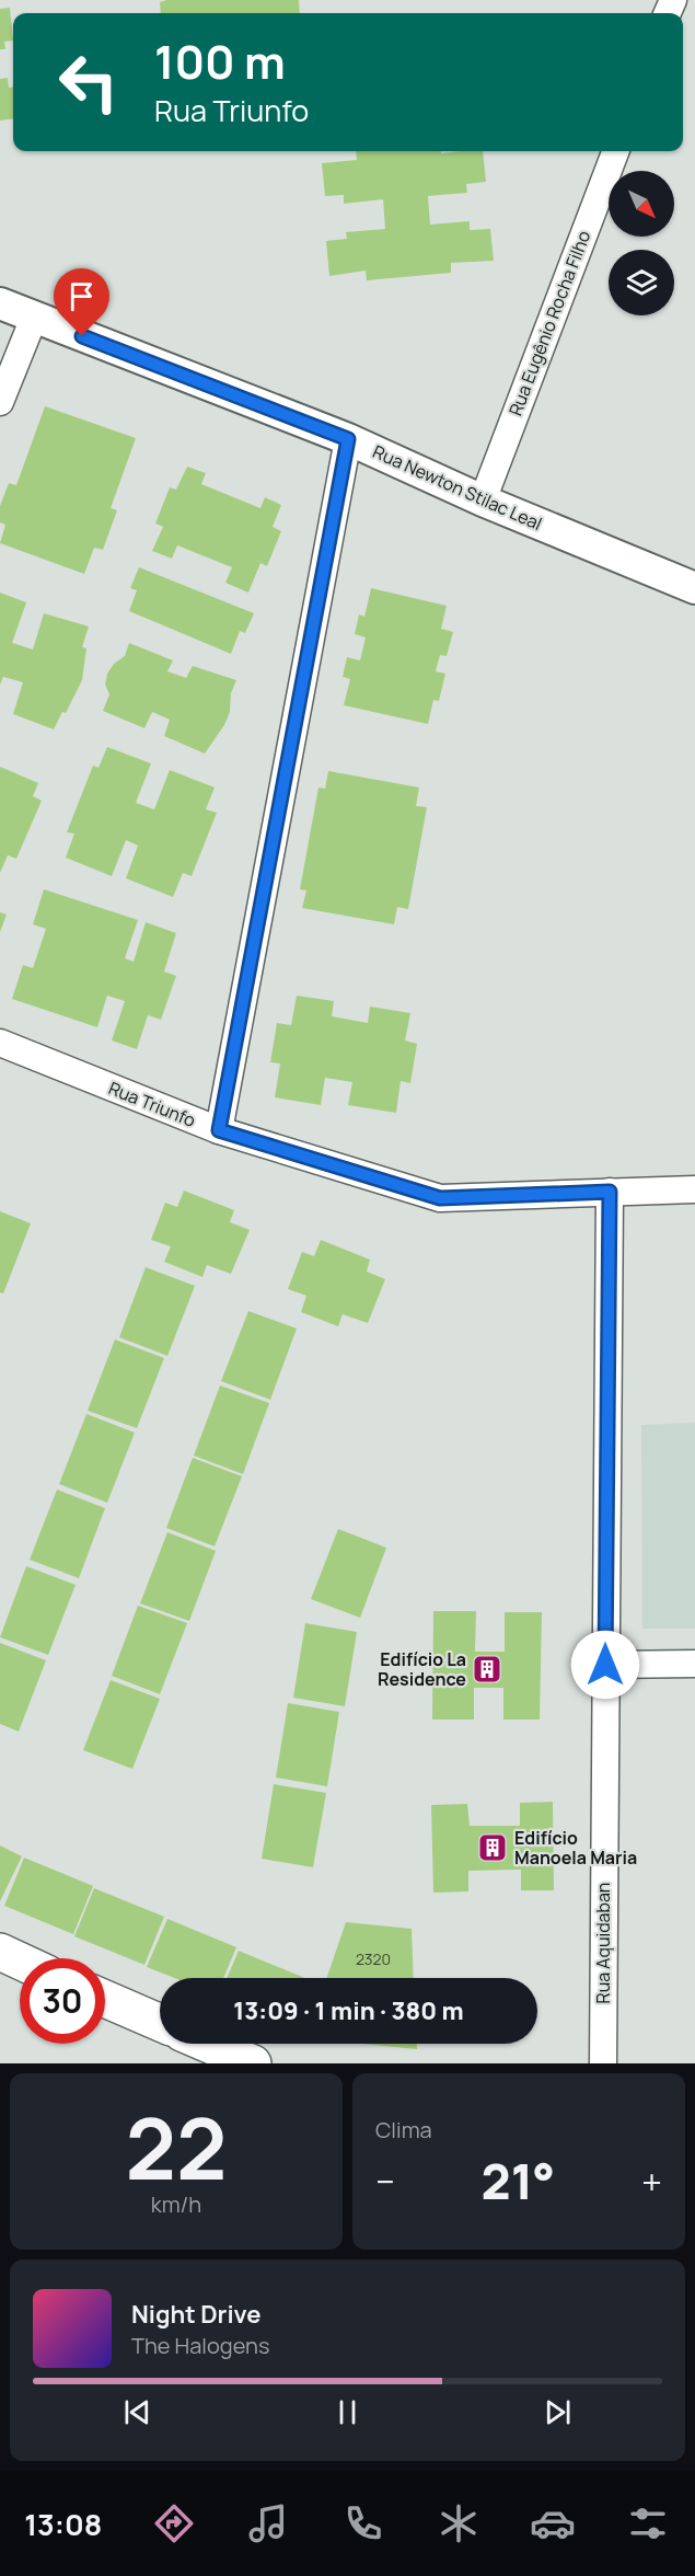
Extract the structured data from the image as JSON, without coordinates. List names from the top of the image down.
{
  "streets": {
    "street": [
      "Rua Eugênio Rocha Filho",
      "Rua Newton Stilac Leal",
      "Rua Triunfo",
      "Rua Aquidaban"
    ]
  },
  "crossings": [
    ["Rua Eugênio Rocha Filho", "Rua Newton Stilac Leal"],
    ["Rua Triunfo", "Rua Aquidaban"]
  ],
  "places": {
    "building": ["Edifício La Residence", "Edifício Manoela Maria"]
  },
  "house_numbers": ["2320"],
  "north": "bottom right",
  "page": {
    "turn": ["100 m", "Rua Triunfo"],
    "limit": "30",
    "trip": "13:09 · 1 min · 380 m",
    "tile": [
      ["22", "km/h"],
      "Clima"
    ],
    "heat": ["−", "21°", "+"],
    "song": ["Night Drive", "The Halogens"],
    "tabs": "13:08"
  }
}
